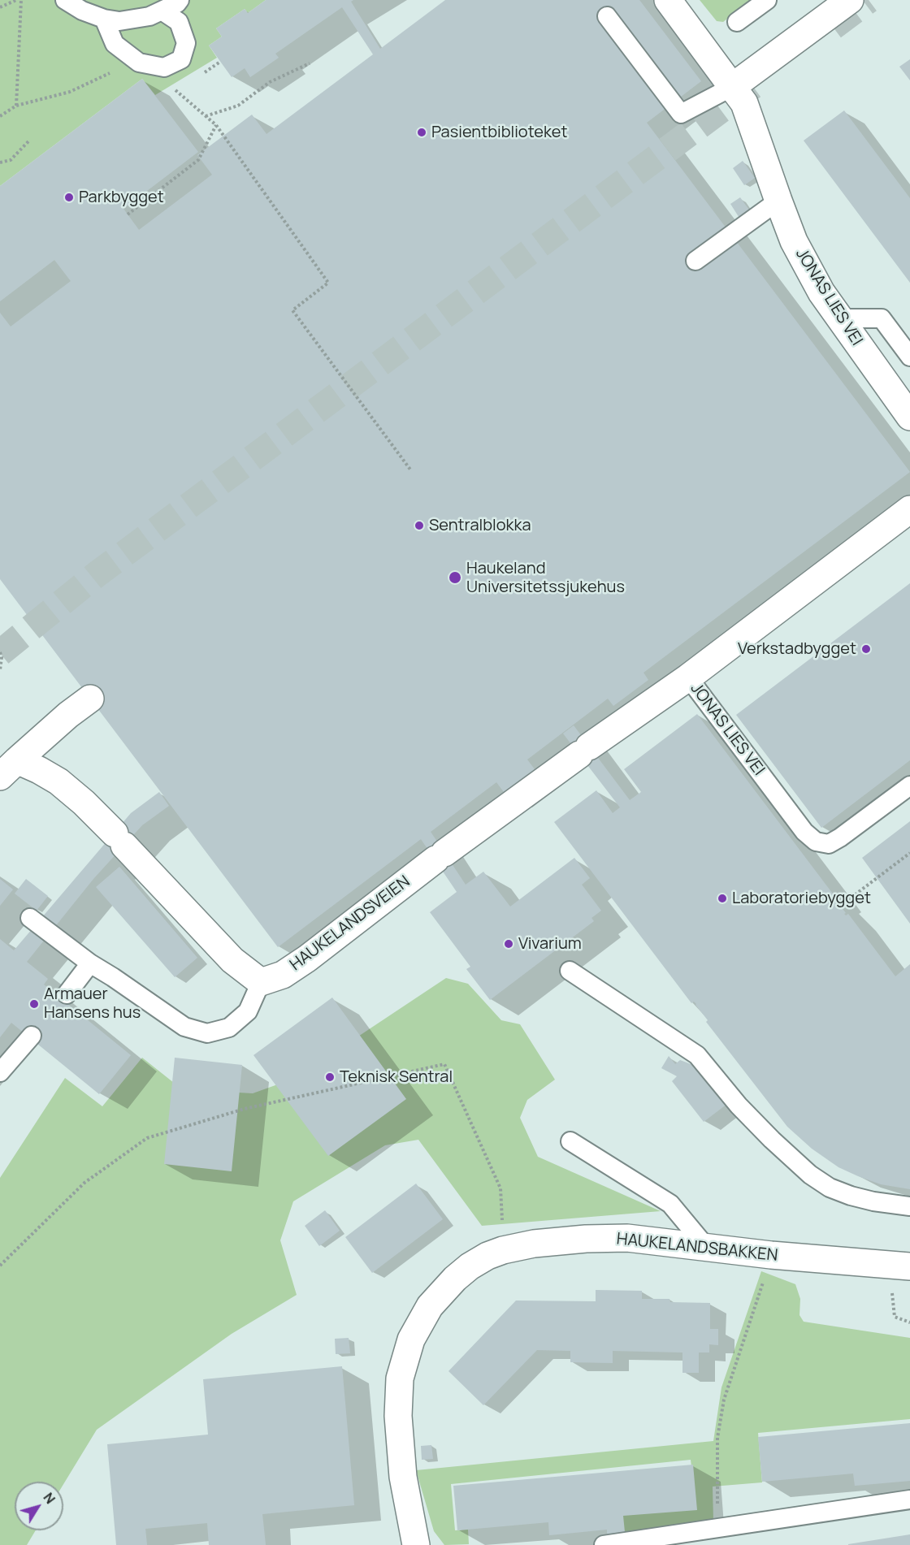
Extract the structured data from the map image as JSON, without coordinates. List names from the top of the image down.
{
  "streets": {
    "street": ["JONAS LIES VEI", "HAUKELANDSVEIEN", "HAUKELANDSBAKKEN"]
  },
  "crossings": [
    ["JONAS LIES VEI", "HAUKELANDSVEIEN"]
  ],
  "places": [
    "Pasientbiblioteket",
    "Parkbygget",
    "Sentralblokka",
    "Haukeland Universitetssjukehus",
    "Verkstadbygget",
    "Laboratoriebygget",
    "Vivarium",
    "Armauer Hansens hus",
    "Teknisk Sentral"
  ],
  "north": "top right"
}
